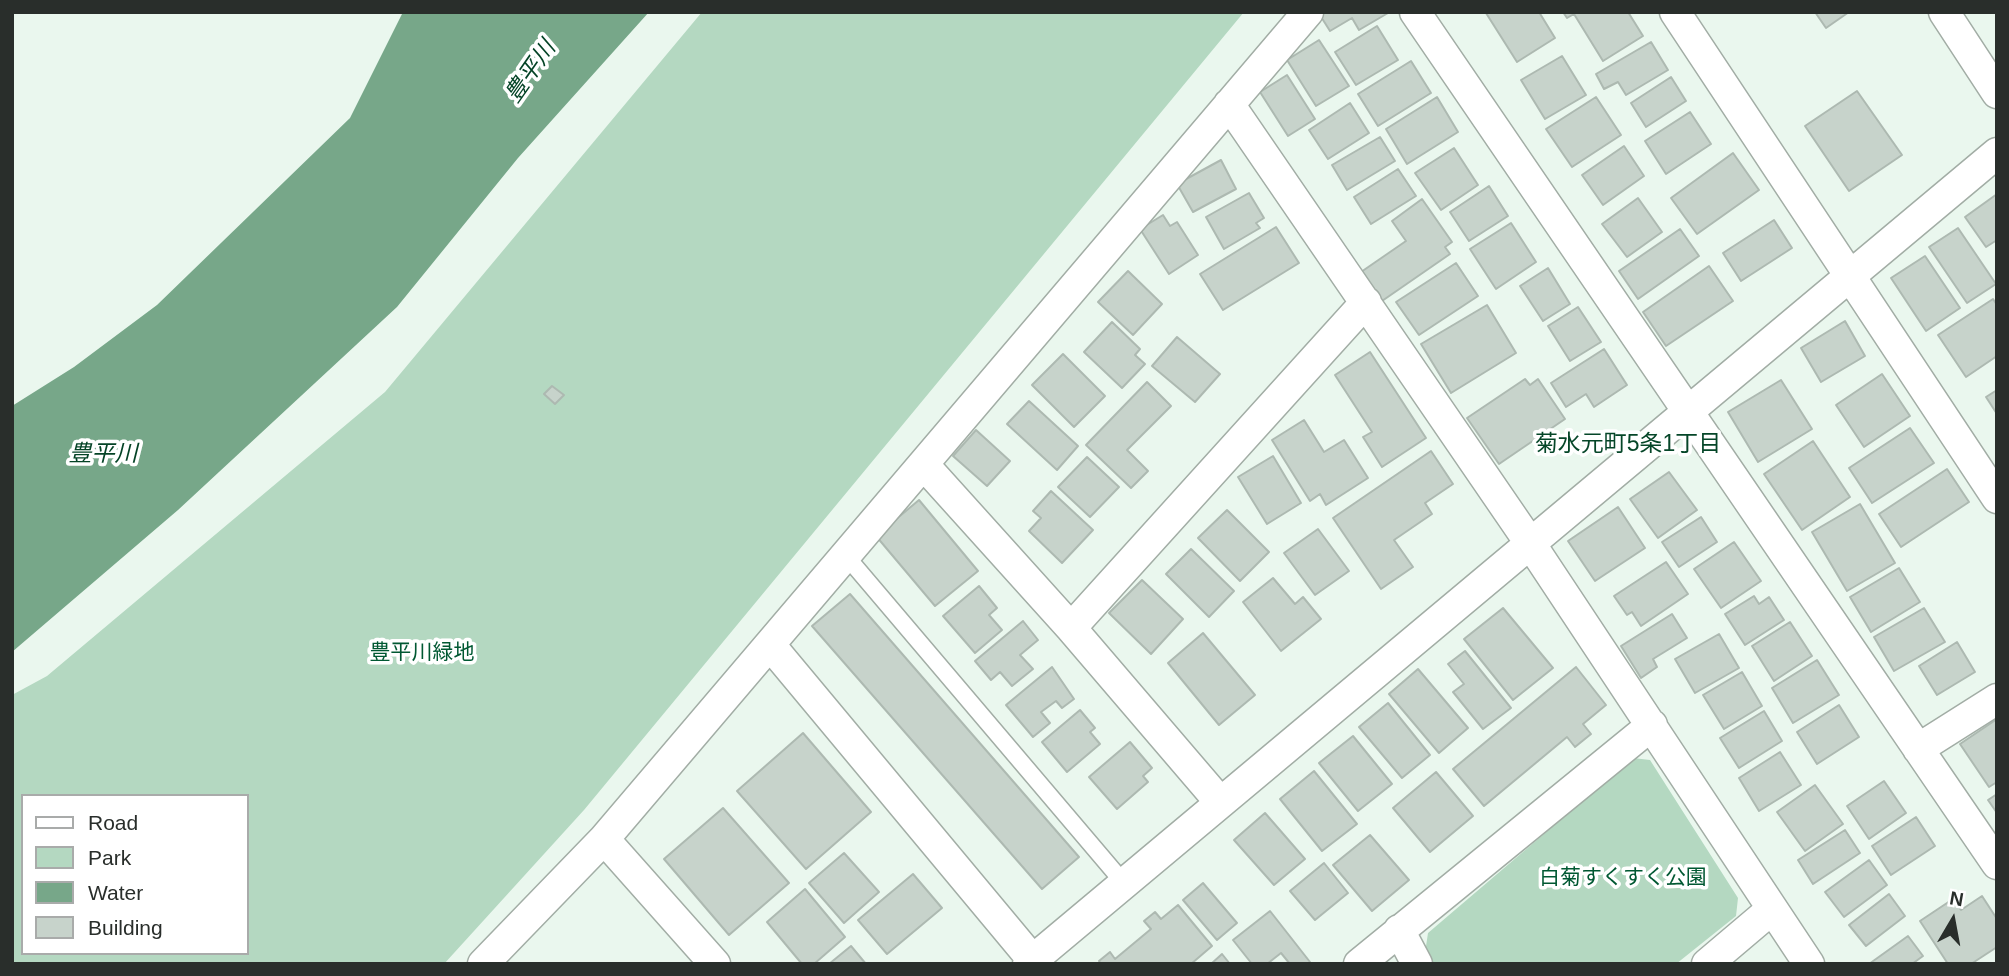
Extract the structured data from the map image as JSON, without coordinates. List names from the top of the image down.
{
  "districts": ["菊水元町5条1丁目"],
  "water": ["豊平川"],
  "parks": ["豊平川緑地", "白菊すくすく公園"],
  "legend": [
    "Road",
    "Park",
    "Water",
    "Building"
  ],
  "north": "top"
}
